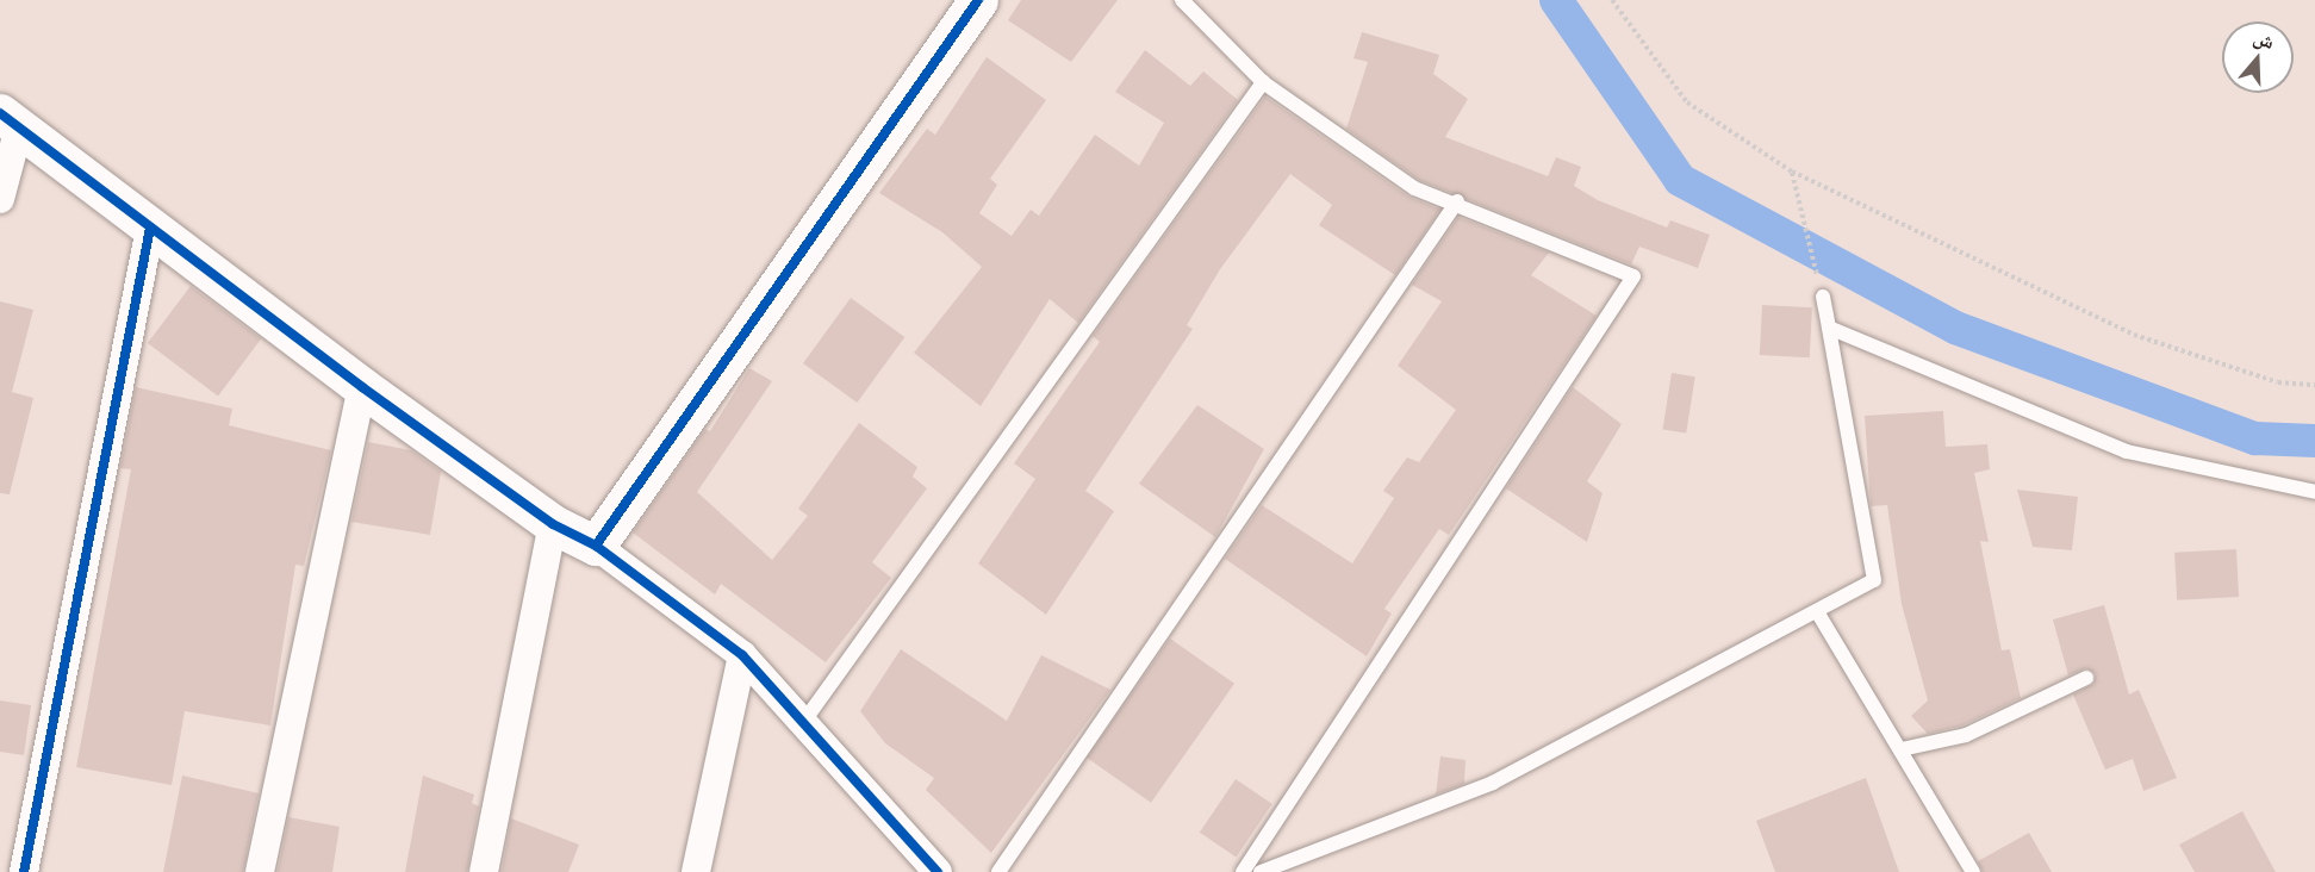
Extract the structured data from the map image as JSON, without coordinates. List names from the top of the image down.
{
  "north": "top"
}
